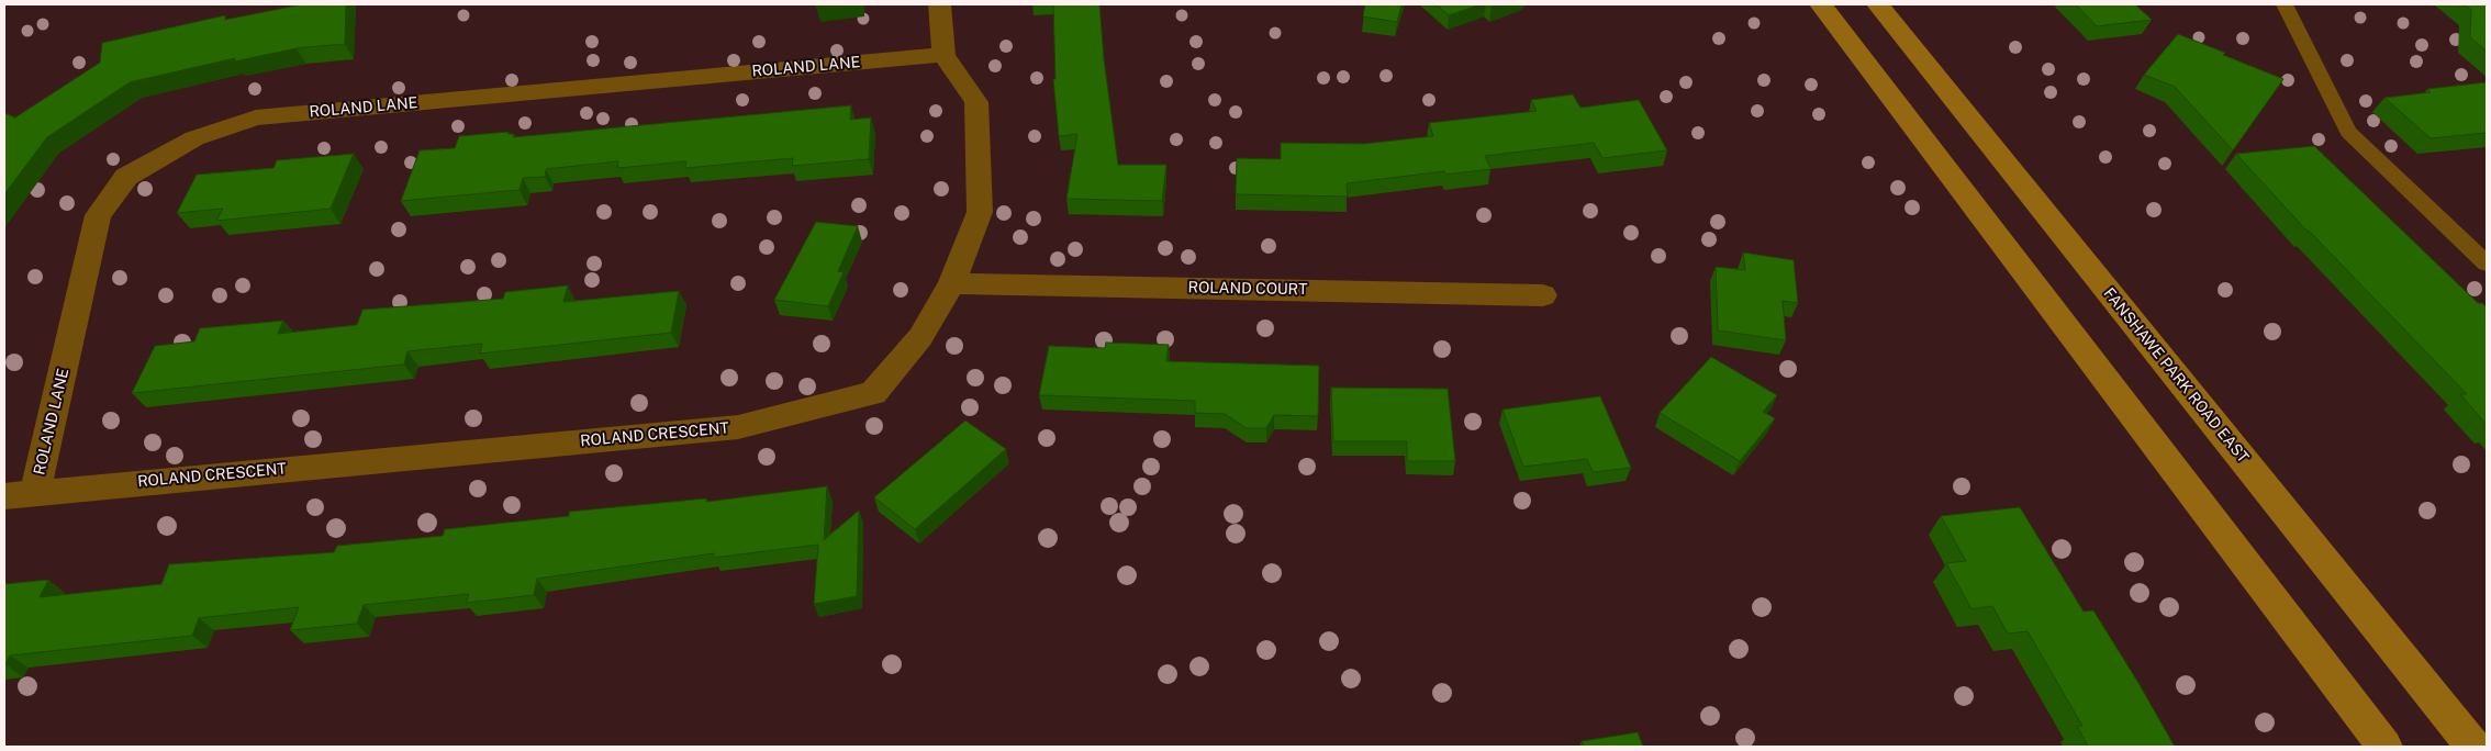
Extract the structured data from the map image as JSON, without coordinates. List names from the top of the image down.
{
  "streets": {
    "main road": ["FANSHAWE PARK ROAD EAST"],
    "street": ["ROLAND LANE", "ROLAND COURT", "ROLAND CRESCENT"]
  },
  "crossings": [
    ["ROLAND LANE", "ROLAND CRESCENT"],
    ["ROLAND COURT", "ROLAND CRESCENT"]
  ]
}
